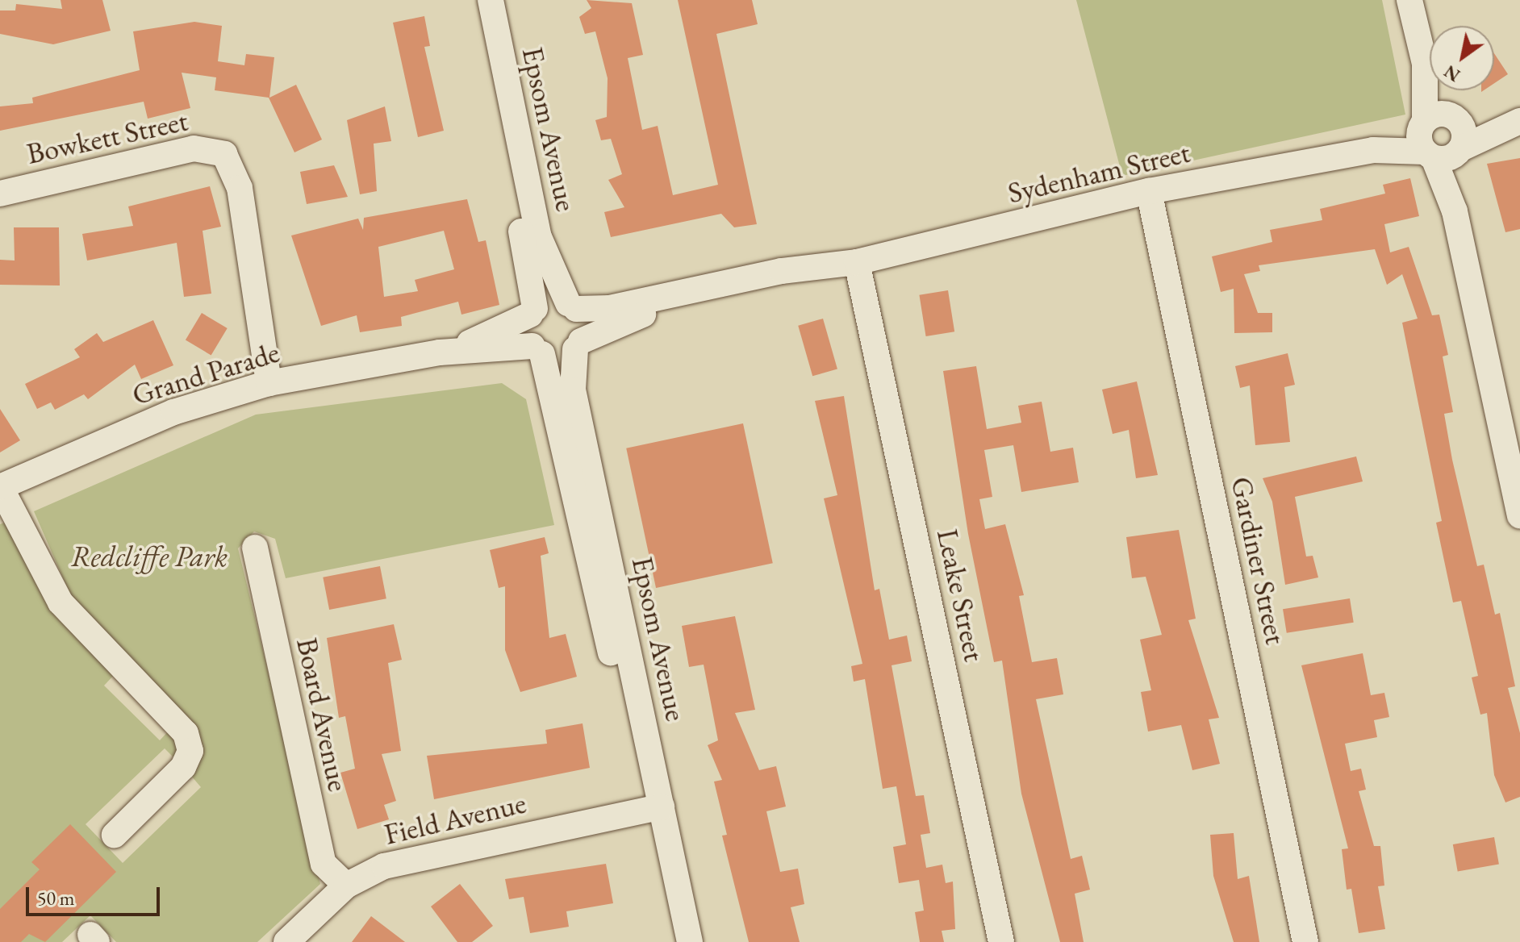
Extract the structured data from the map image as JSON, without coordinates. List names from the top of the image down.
{
  "streets": {
    "street": [
      "Epsom Avenue",
      "Bowkett Street",
      "Sydenham Street",
      "Grand Parade",
      "Gardiner Street",
      "Leake Street",
      "Board Avenue",
      "Field Avenue"
    ]
  },
  "crossings": [
    ["Epsom Avenue", "Sydenham Street"],
    ["Epsom Avenue", "Grand Parade"],
    ["Epsom Avenue", "Field Avenue"],
    ["Bowkett Street", "Grand Parade"],
    ["Sydenham Street", "Grand Parade"],
    ["Sydenham Street", "Gardiner Street"],
    ["Sydenham Street", "Leake Street"],
    ["Board Avenue", "Field Avenue"]
  ],
  "parks": ["Redcliffe Park"],
  "scale_bar": "50 m",
  "north": "bottom left"
}
